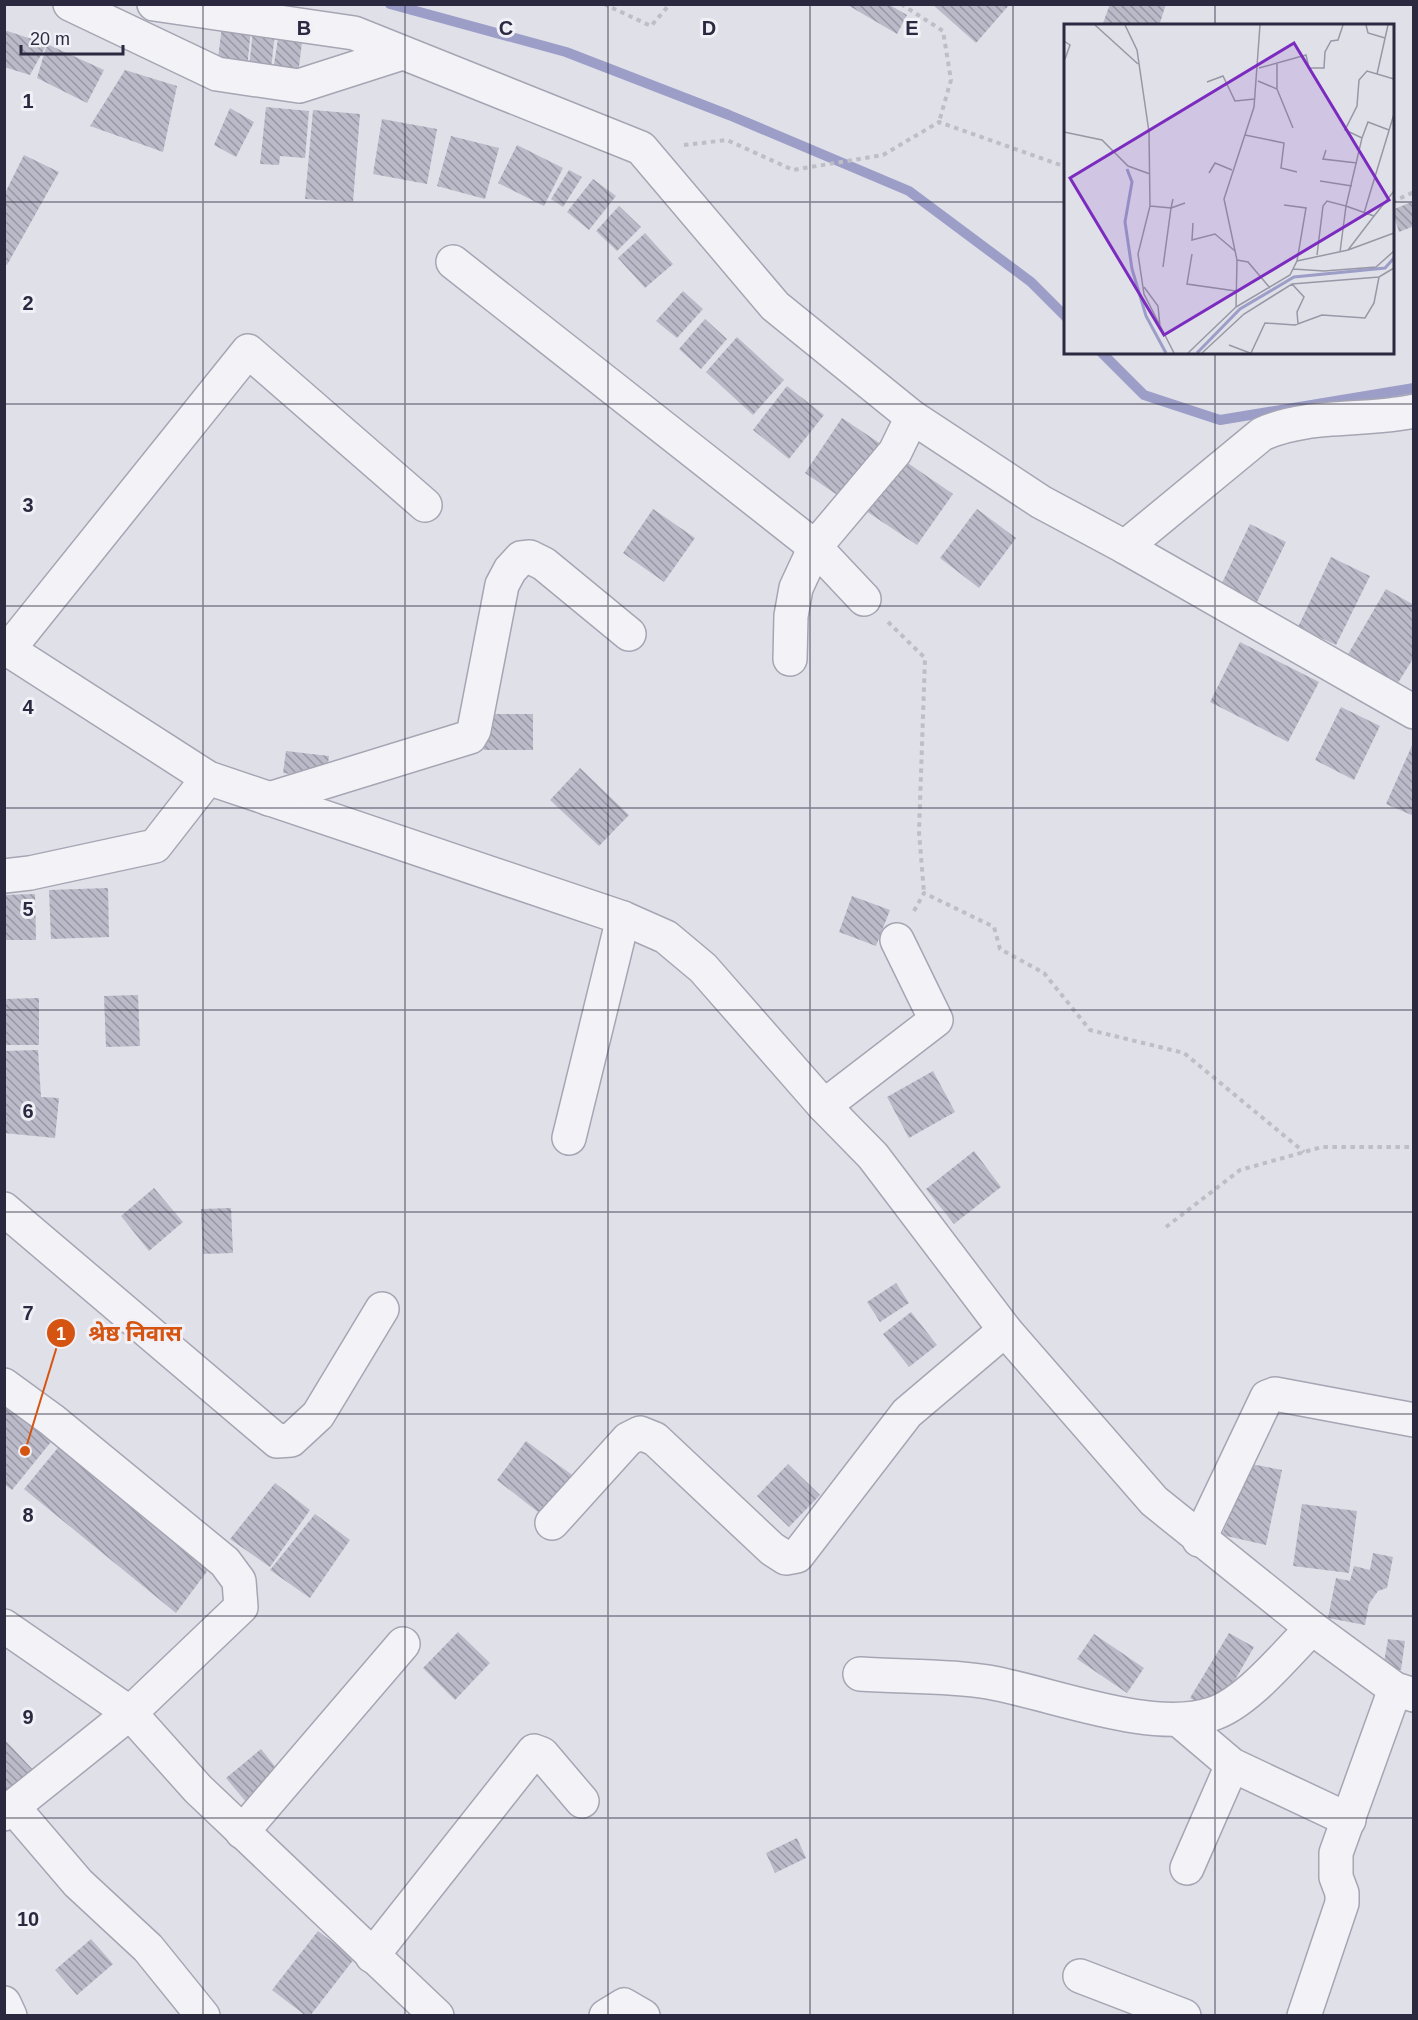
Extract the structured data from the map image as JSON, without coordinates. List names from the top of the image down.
{
  "places": ["श्रेष्ठ निवास"],
  "scale_bar": "20 m",
  "grid": {
    "columns": [
      "B",
      "C",
      "D",
      "E"
    ],
    "rows": [
      "1",
      "2",
      "3",
      "4",
      "5",
      "6",
      "7",
      "8",
      "9",
      "10"
    ]
  }
}
